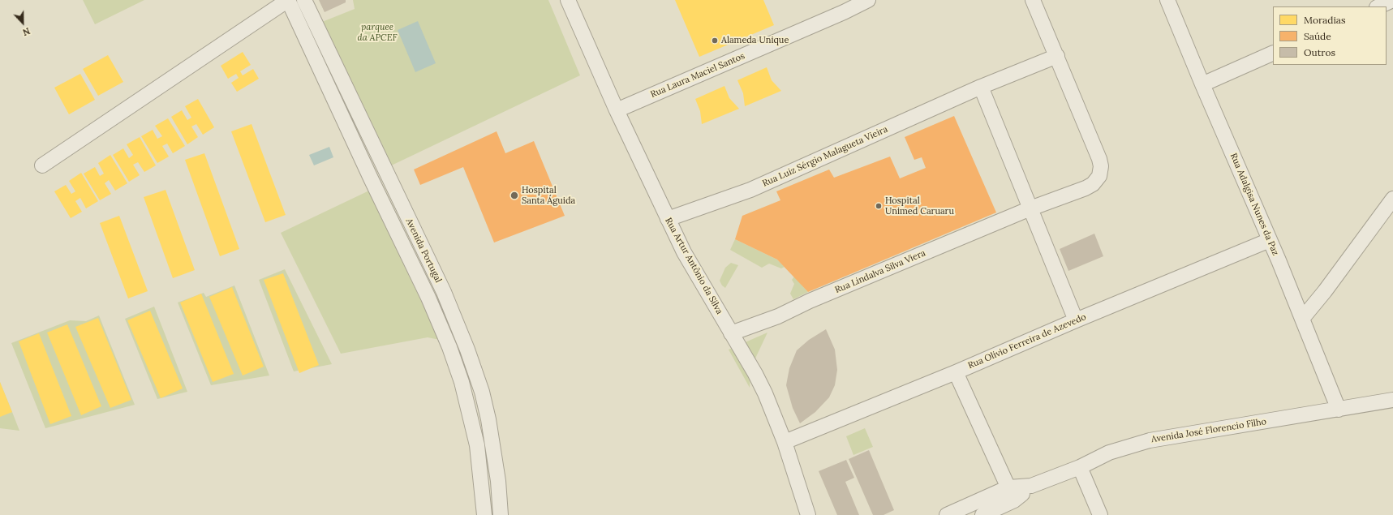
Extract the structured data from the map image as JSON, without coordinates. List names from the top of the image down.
{
  "streets": {
    "street": [
      "Rua Laura Maciel Santos",
      "Rua Luiz Sérgio Malagueta Vieira",
      "Rua Adalgisa Nunes da Paz",
      "Avenida Portugal",
      "Rua Artur Antônio da Silva",
      "Rua Lindalva Silva Viera",
      "Rua Olivio Ferreira de Azevedo",
      "Avenida José Florencio Filho"
    ]
  },
  "crossings": [
    ["Rua Laura Maciel Santos", "Rua Artur Antônio da Silva"],
    ["Rua Luiz Sérgio Malagueta Vieira", "Rua Artur Antônio da Silva"],
    ["Rua Luiz Sérgio Malagueta Vieira", "Rua Lindalva Silva Viera"],
    ["Rua Adalgisa Nunes da Paz", "Rua Olivio Ferreira de Azevedo"],
    ["Rua Adalgisa Nunes da Paz", "Avenida José Florencio Filho"],
    ["Rua Artur Antônio da Silva", "Rua Lindalva Silva Viera"],
    ["Rua Artur Antônio da Silva", "Rua Olivio Ferreira de Azevedo"]
  ],
  "parks": ["parquee da APCEF"],
  "places": ["Alameda Unique", "Hospital Santa Águida", "Hospital Unimed Caruaru"],
  "legend": ["Moradias", "Saúde", "Outros"],
  "north": "bottom"
}
